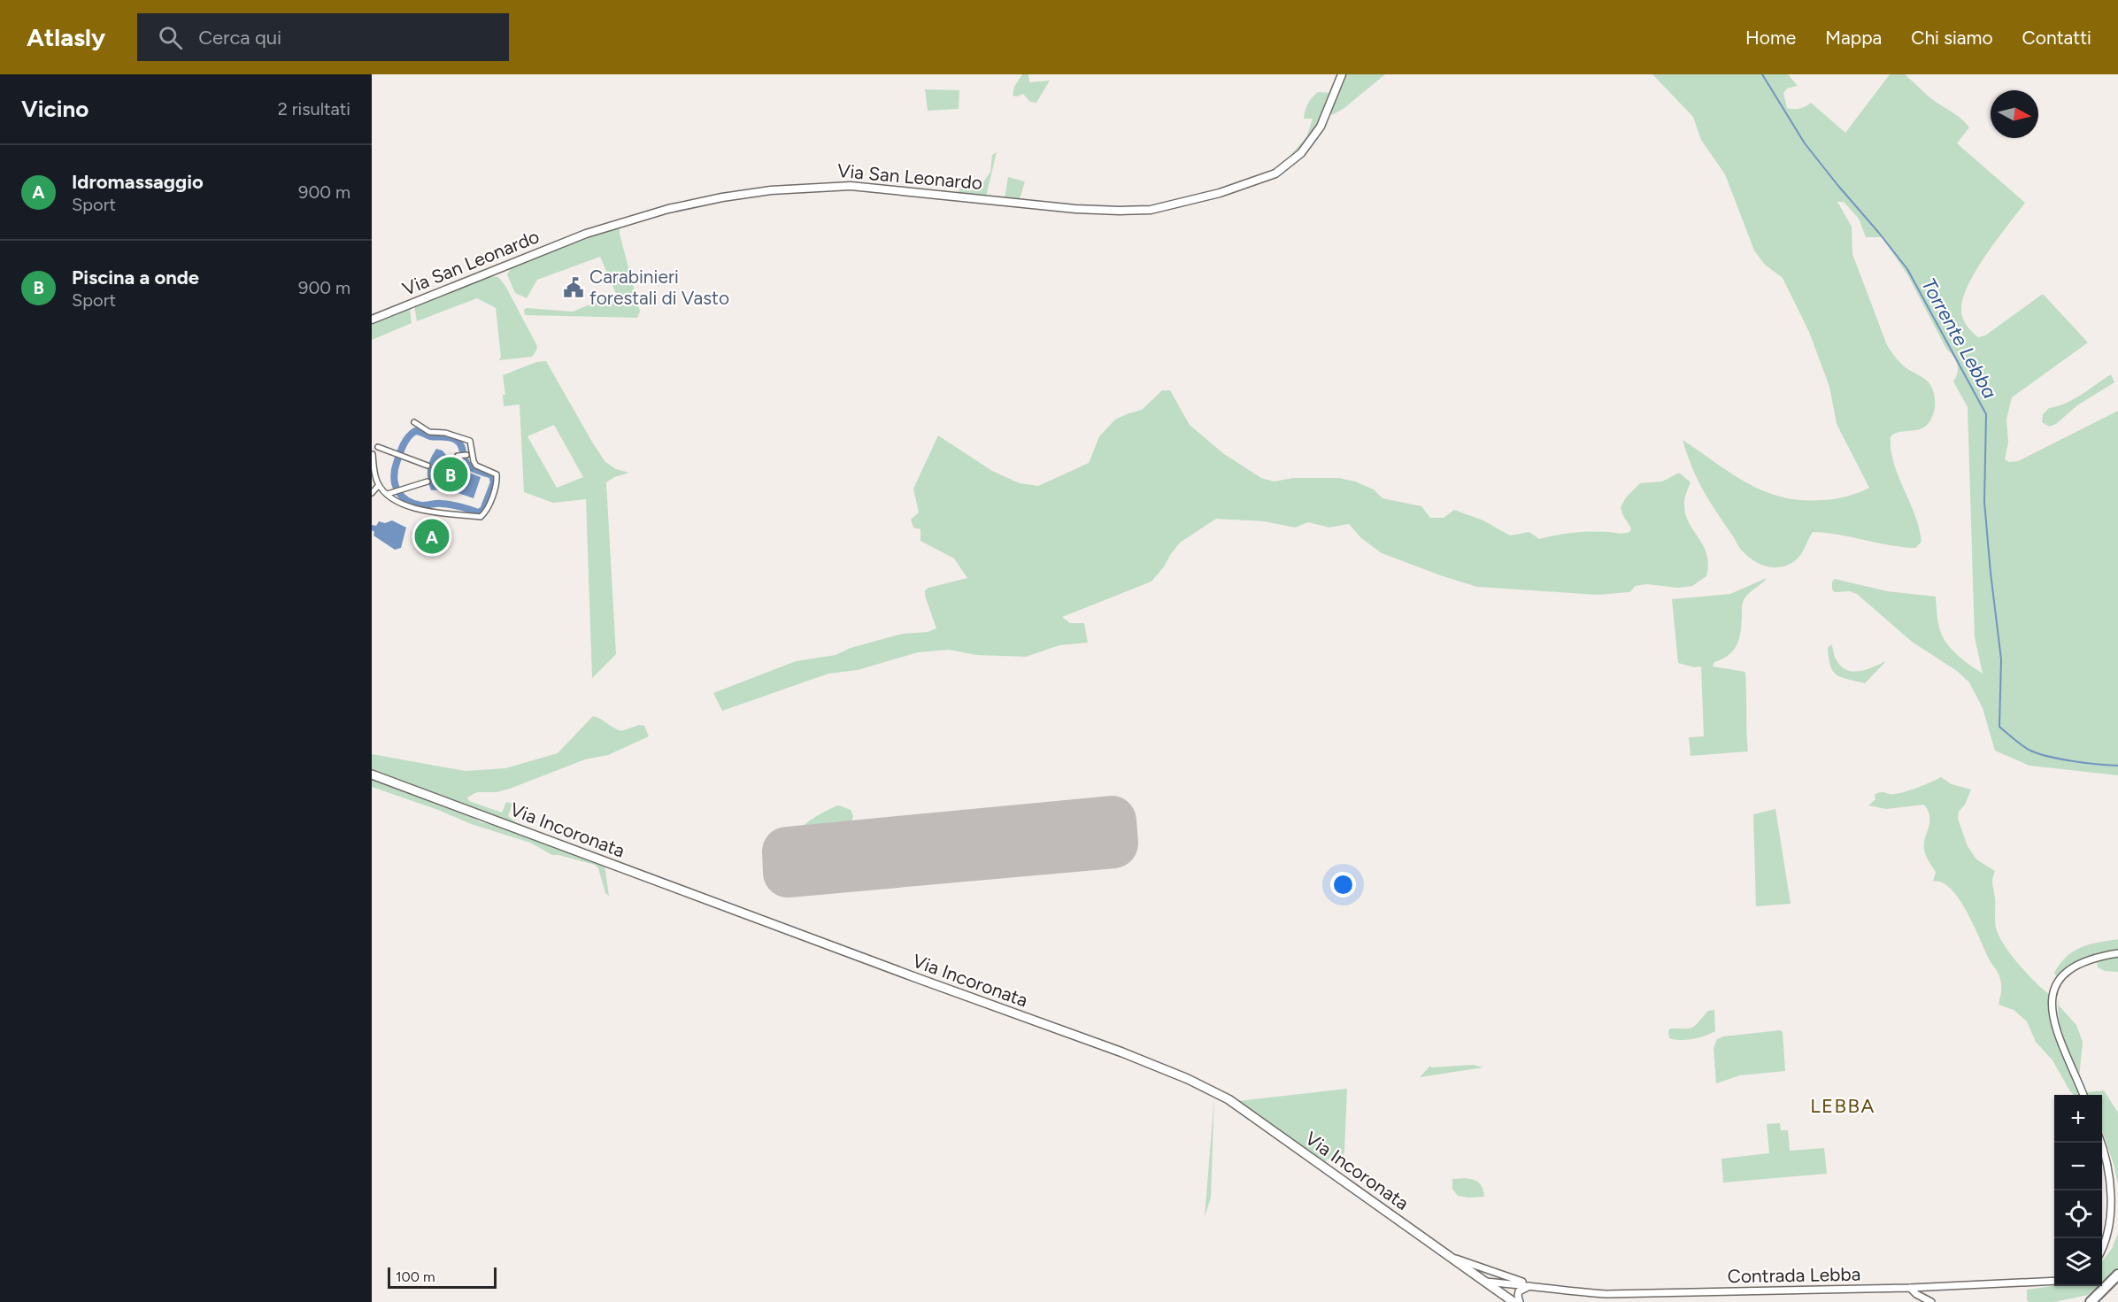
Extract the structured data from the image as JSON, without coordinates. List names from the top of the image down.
{
  "streets": {
    "main road": ["Via Incoronata"],
    "street": ["Via San Leonardo", "Contrada Lebba"]
  },
  "districts": ["LEBBA"],
  "water": ["Torrente Lebba"],
  "places": {
    "public building": ["Carabinieri forestali di Vasto"]
  },
  "scale_bar": "100 m",
  "north": "right",
  "page": {
    "header": "Atlasly",
    "search": "Cerca qui",
    "nav": [
      "Home",
      "Mappa",
      "Chi siamo",
      "Contatti"
    ],
    "heading": ["Vicino", "2 risultati"],
    "list": [
      {
        "mark": "A",
        "name": "Idromassaggio",
        "note": "Sport",
        "value": "900 m"
      },
      {
        "mark": "B",
        "name": "Piscina a onde",
        "note": "Sport",
        "value": "900 m"
      }
    ],
    "pins": ["B", "A"],
    "map_buttons": ["+", "−"],
    "scale": "100 m"
  }
}
